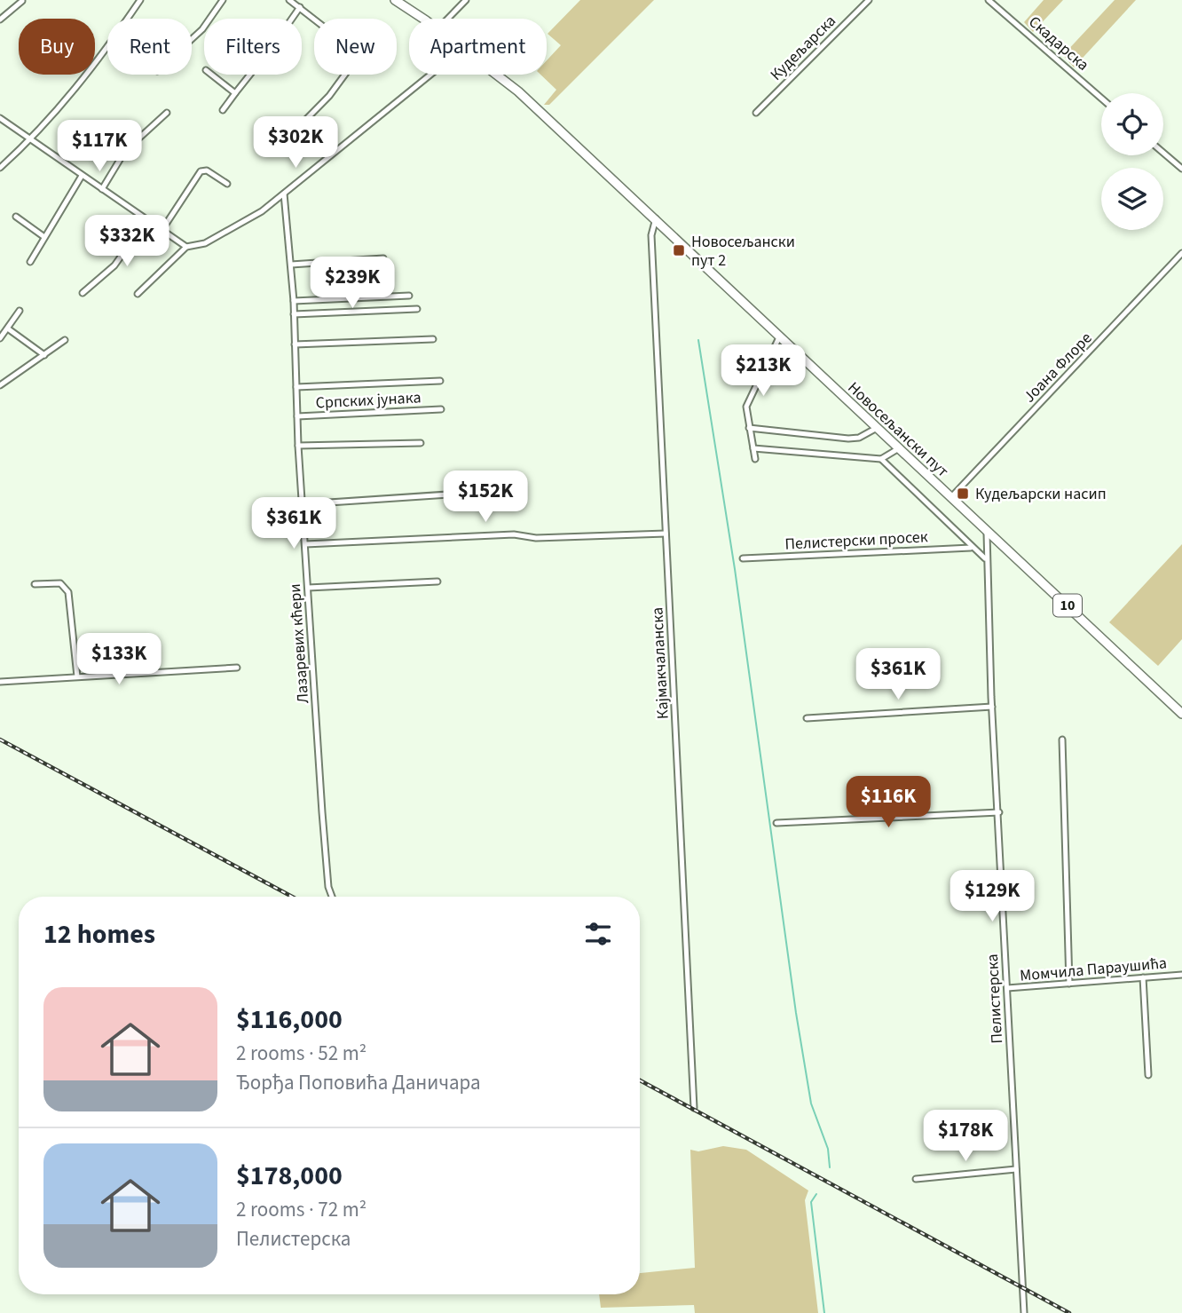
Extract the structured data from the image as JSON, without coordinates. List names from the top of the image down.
{
  "streets": {
    "main road": ["Новосељански пут", "10"],
    "street": [
      "Скадарска",
      "Кудељарска",
      "Јоана Флоре",
      "Српских јунака",
      "Пелистерски просек",
      "Лазаревих кћери",
      "Кајмакчаланска",
      "Момчила Параушића",
      "Пелистерска"
    ]
  },
  "crossings": [
    ["Јоана Флоре", "Новосељански пут"],
    ["Српских јунака", "Лазаревих кћери"],
    ["Новосељански пут", "Кајмакчаланска"],
    ["Новосељански пут", "Пелистерска"],
    ["Момчила Параушића", "Пелистерска"]
  ],
  "places": {
    "transit": ["Новосељански пут 2", "Кудељарски насип"]
  },
  "page": {
    "chip": [
      "Buy",
      "Rent",
      "Filters",
      "New",
      "Apartment"
    ],
    "price": [
      "$302K",
      "$117K",
      "$332K",
      "$239K",
      "$213K",
      "$152K",
      "$361K",
      "$133K",
      "$361K",
      "$116K",
      "$129K",
      "$178K"
    ],
    "heading": "12 homes",
    "list": [
      {
        "name": "$116,000",
        "note": "2 rooms · 52 m² · Ђорђа Поповића Даничара"
      },
      {
        "name": "$178,000",
        "note": "2 rooms · 72 m² · Пелистерска"
      }
    ]
  }
}
